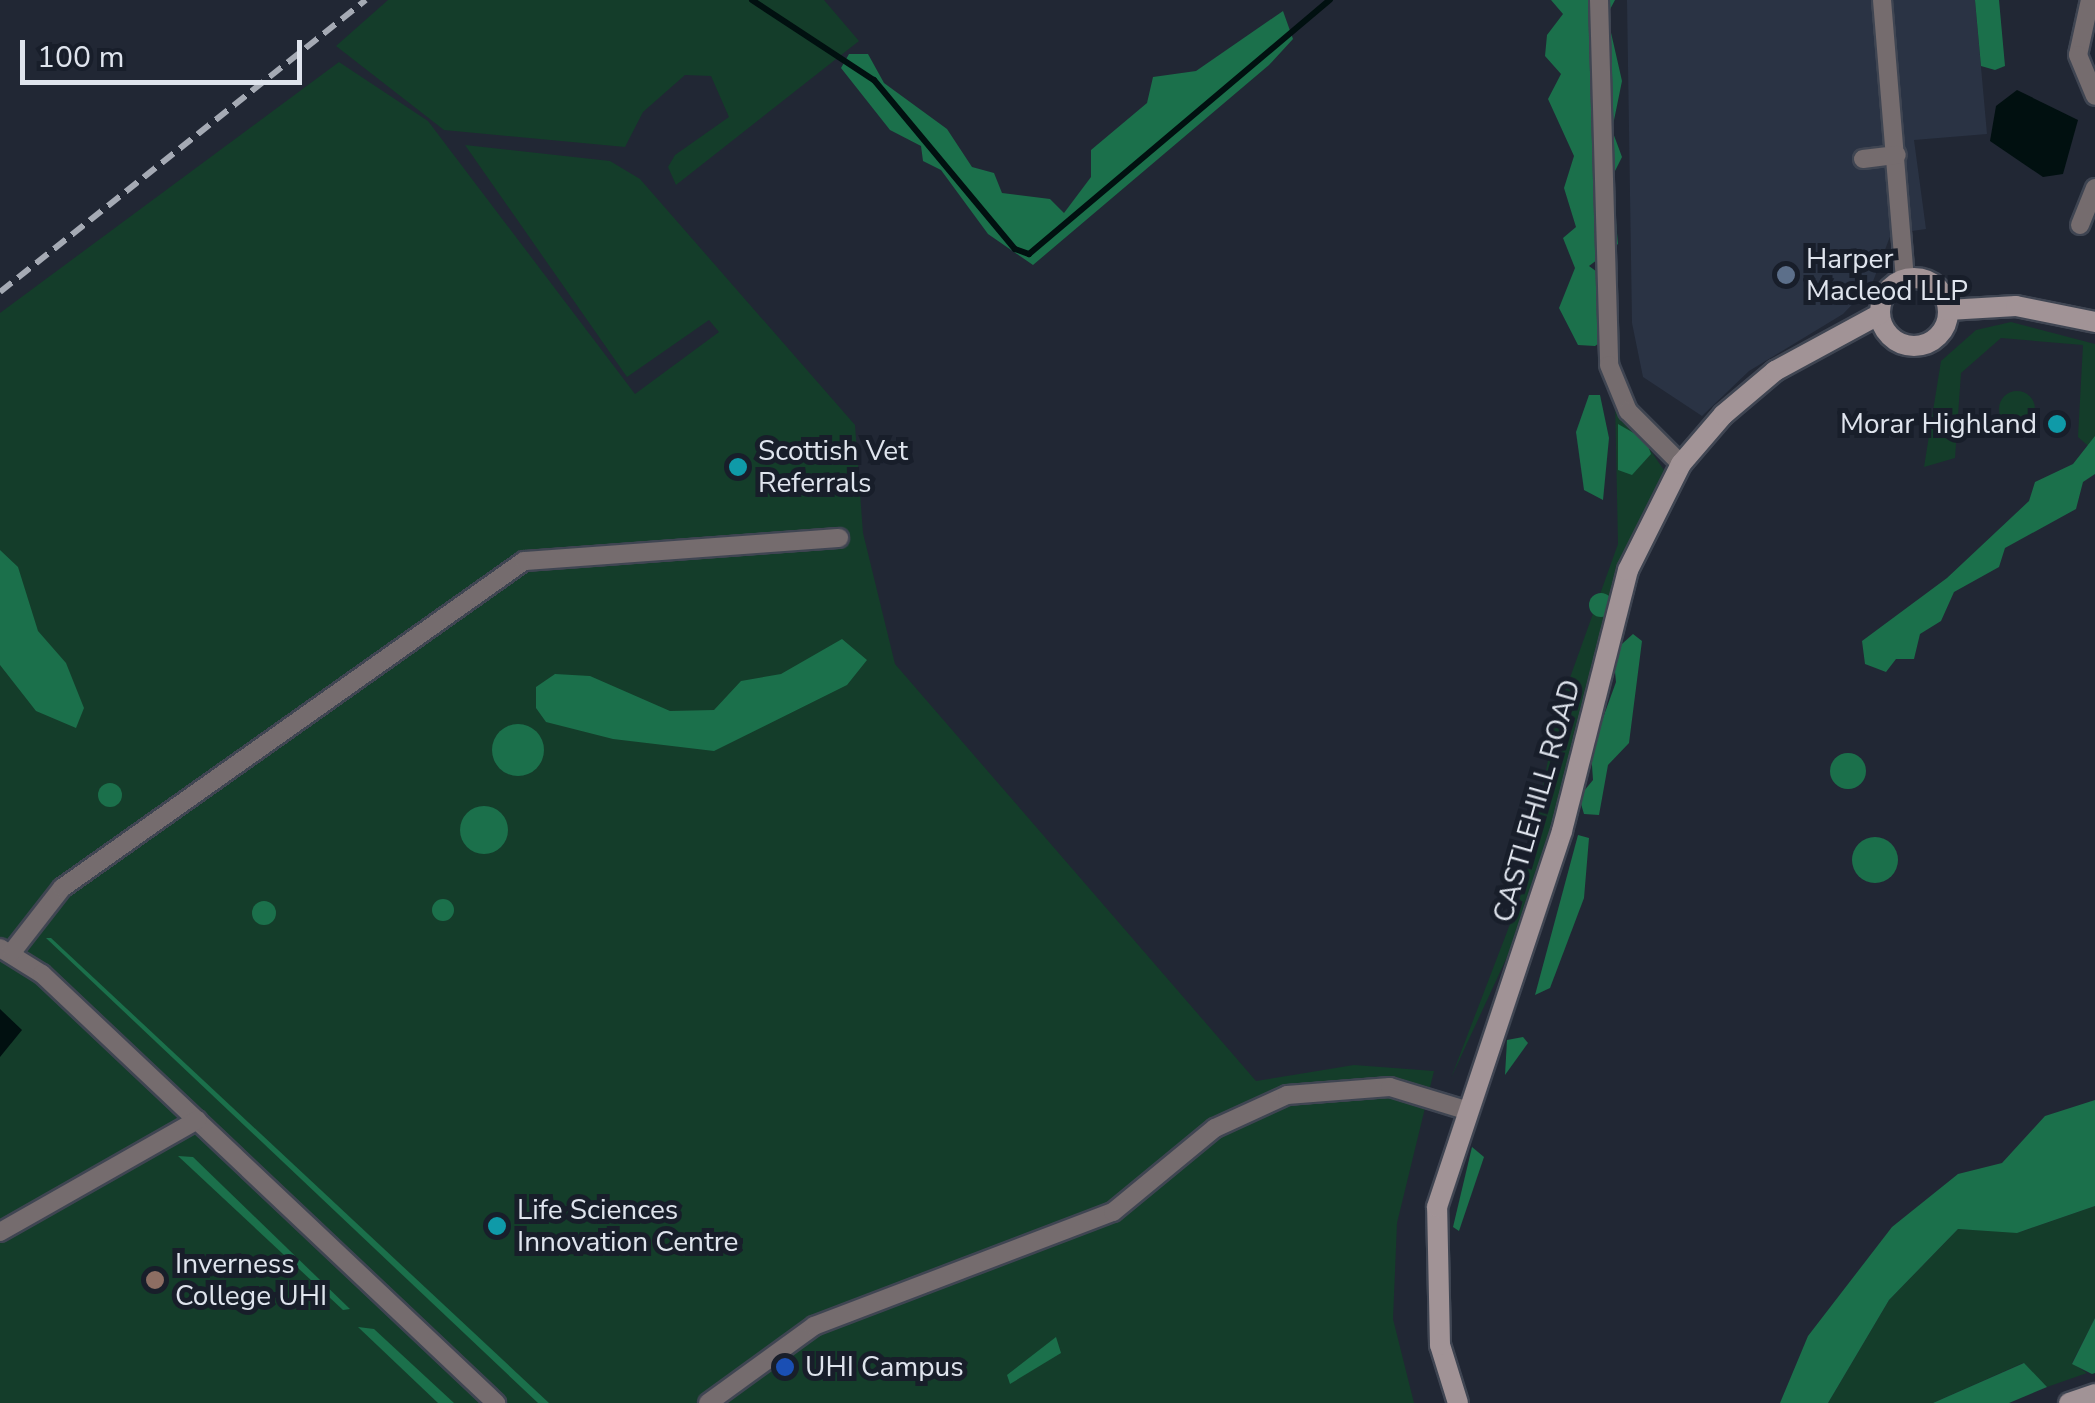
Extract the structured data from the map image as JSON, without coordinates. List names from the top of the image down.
{
  "streets": {
    "street": ["CASTLEHILL ROAD"]
  },
  "places": [
    "Harper Macleod LLP",
    "Morar Highland",
    "Scottish Vet Referrals",
    "Life Sciences Innovation Centre",
    "Inverness College UHI",
    "UHI Campus"
  ],
  "scale_bar": "100 m"
}
